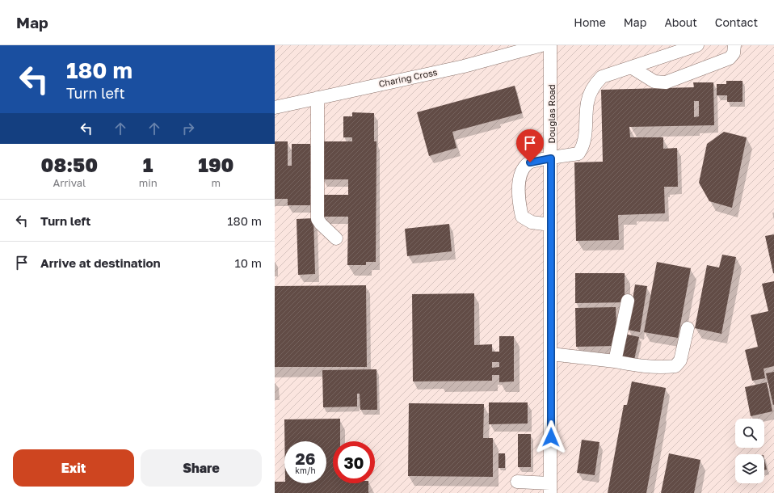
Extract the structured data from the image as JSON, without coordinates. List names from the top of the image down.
{
  "streets": {
    "street": ["Charing Cross", "Douglas Road"]
  },
  "page": {
    "header": "Map",
    "nav": [
      "Home",
      "Map",
      "About",
      "Contact"
    ],
    "turn": ["180 m", "Turn left"],
    "eta": [
      "08:50",
      "Arrival",
      "1",
      "min",
      "190",
      "m"
    ],
    "list": [
      {
        "name": "Turn left",
        "value": "180 m"
      },
      {
        "name": "Arrive at destination",
        "value": "10 m"
      }
    ],
    "speed": "26 km/h",
    "limit": "30",
    "buttons": ["Exit", "Share"]
  }
}
